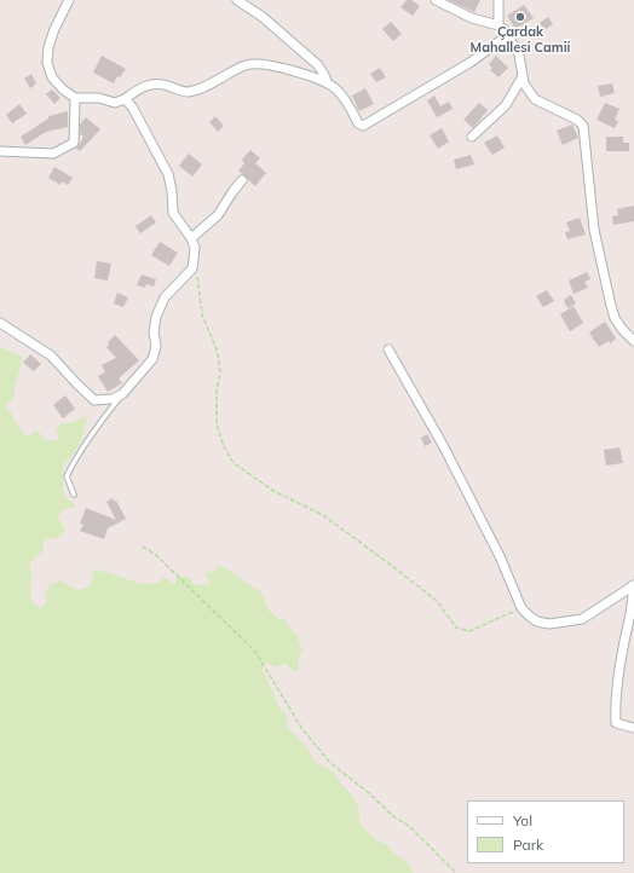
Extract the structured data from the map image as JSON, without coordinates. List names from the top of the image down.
{
  "places": ["Çardak Mahallesi Camii"],
  "legend": ["Yol", "Park"]
}
